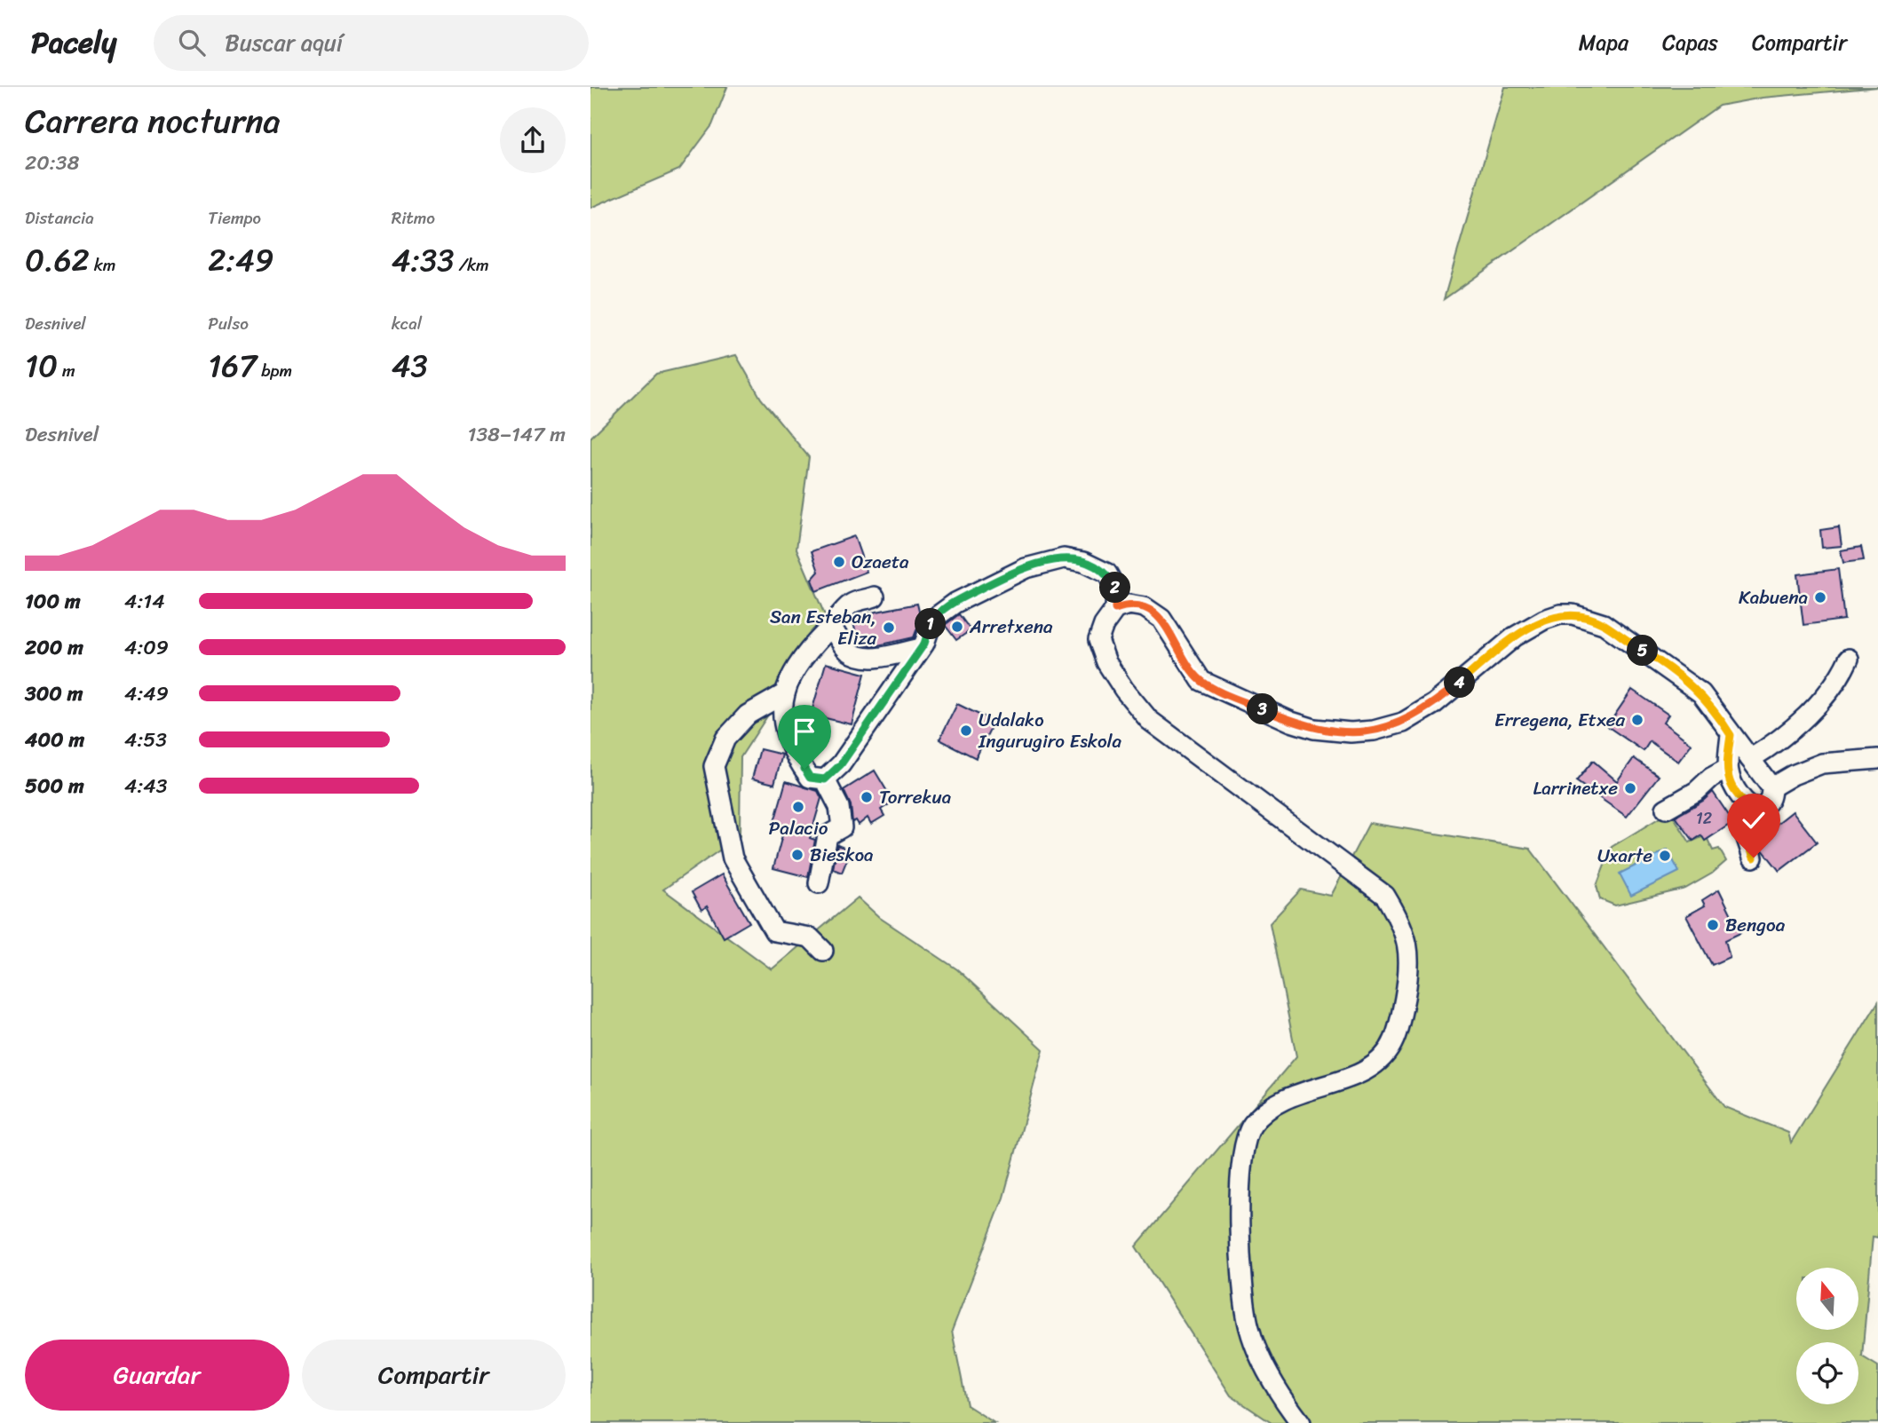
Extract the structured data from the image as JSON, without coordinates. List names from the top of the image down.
{
  "places": [
    "Ozaeta",
    "Kabuena",
    "Arretxena",
    "San Esteban, Eliza",
    "Erregena, Etxea",
    "Udalako Ingurugiro Eskola",
    "Larrinetxe",
    "Torrekua",
    "Palacio",
    "Bieskoa",
    "Uxarte",
    "Bengoa"
  ],
  "house_numbers": ["12"],
  "north": "top",
  "page": {
    "header": "Pacely",
    "search": "Buscar aquí",
    "nav": ["Mapa", "Capas", "Compartir"],
    "heading": ["Carrera nocturna", "20:38"],
    "stats": [
      ["Distancia", "0.62 km"],
      ["Tiempo", "2:49"],
      ["Ritmo", "4:33 /km"],
      ["Desnivel", "10 m"],
      ["Pulso", "167 bpm"],
      ["kcal", "43"]
    ],
    "chart": ["Desnivel", "138–147 m"],
    "pins": [
      "2",
      "1",
      "5",
      "4",
      "3"
    ],
    "list": [
      {
        "name": "100 m",
        "note": "4:14"
      },
      {
        "name": "200 m",
        "note": "4:09"
      },
      {
        "name": "300 m",
        "note": "4:49"
      },
      {
        "name": "400 m",
        "note": "4:53"
      },
      {
        "name": "500 m",
        "note": "4:43"
      }
    ],
    "buttons": ["Guardar", "Compartir"]
  }
}
